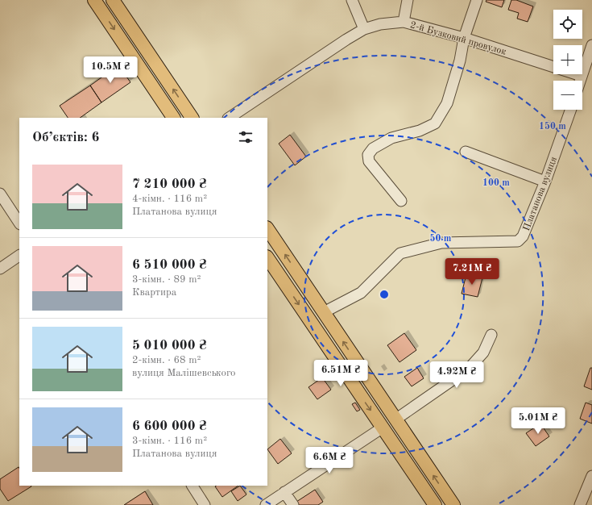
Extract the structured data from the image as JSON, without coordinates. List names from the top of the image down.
{
  "streets": {
    "street": ["2-й Бузковий провулок", "Платанова вулиця"]
  },
  "page": {
    "map_buttons": ["+", "−"],
    "price": [
      "10.5M ₴",
      "7.21M ₴",
      "6.51M ₴",
      "4.92M ₴",
      "5.01M ₴",
      "6.6M ₴"
    ],
    "heading": "Об’єктів: 6",
    "list": [
      {
        "name": "7 210 000 ₴",
        "note": "4-кімн. · 116 m² · Платанова вулиця"
      },
      {
        "name": "6 510 000 ₴",
        "note": "3-кімн. · 89 m² · Квартира"
      },
      {
        "name": "5 010 000 ₴",
        "note": "2-кімн. · 68 m² · вулиця Малішевського"
      },
      {
        "name": "6 600 000 ₴",
        "note": "3-кімн. · 116 m² · Платанова вулиця"
      }
    ]
  },
  "rings": ["150 m", "100 m", "50 m"]
}
